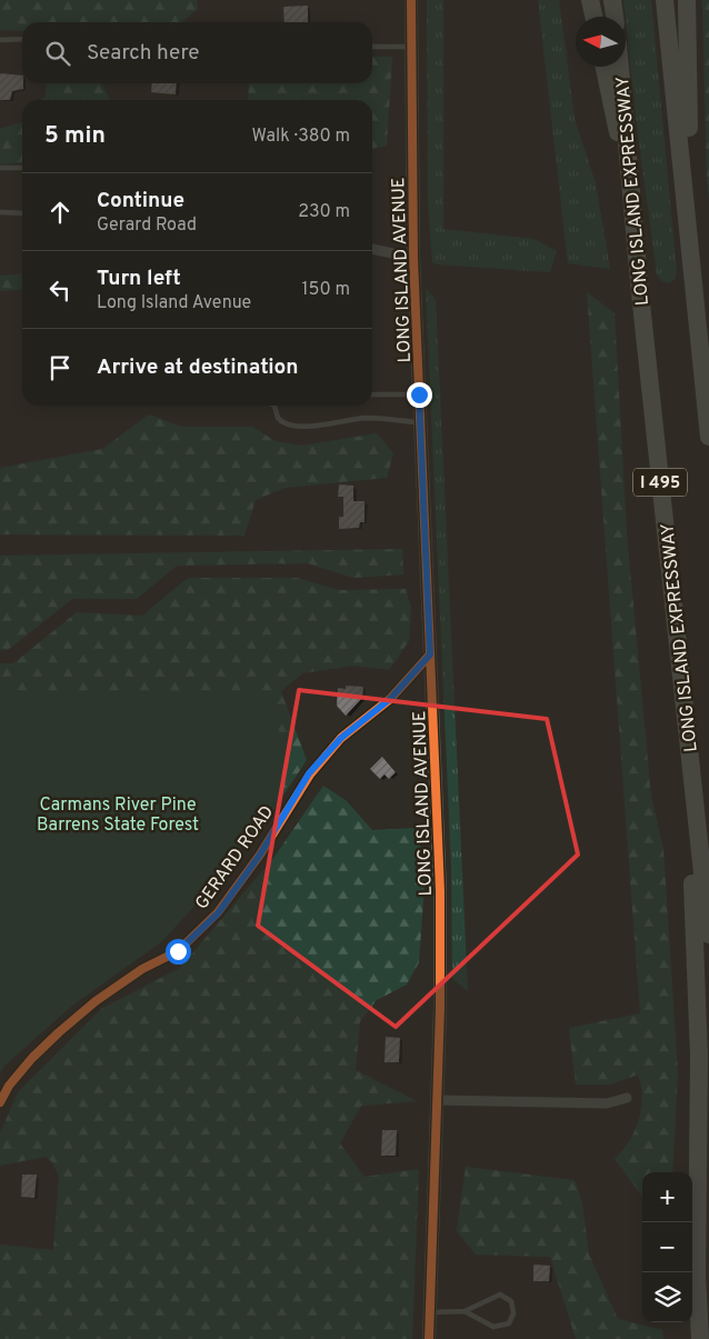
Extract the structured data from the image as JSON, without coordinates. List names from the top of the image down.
{
  "streets": {
    "highway": ["LONG ISLAND EXPRESSWAY", "I 495"],
    "street": ["LONG ISLAND AVENUE", "GERARD ROAD"]
  },
  "crossings": [
    ["LONG ISLAND AVENUE", "GERARD ROAD"]
  ],
  "parks": ["Carmans River Pine Barrens State Forest"],
  "north": "left",
  "page": {
    "search": "Search here",
    "heading": ["5 min", "Walk · 380 m"],
    "list": [
      ["Continue", "Gerard Road", "230 m"],
      ["Turn left", "Long Island Avenue", "150 m"],
      "Arrive at destination"
    ],
    "map_buttons": ["+", "−"]
  }
}
